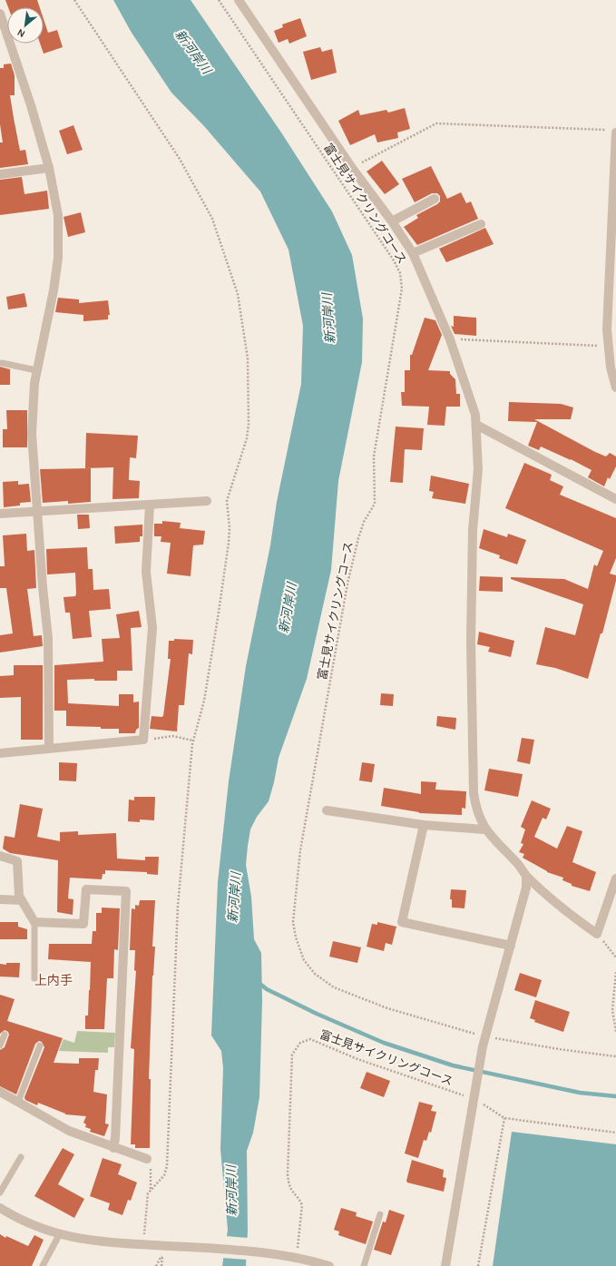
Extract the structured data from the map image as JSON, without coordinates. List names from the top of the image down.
{
  "streets": {
    "path": ["富士見サイクリングコース"]
  },
  "districts": ["上内手"],
  "water": ["新河岸川"],
  "north": "bottom left"
}
